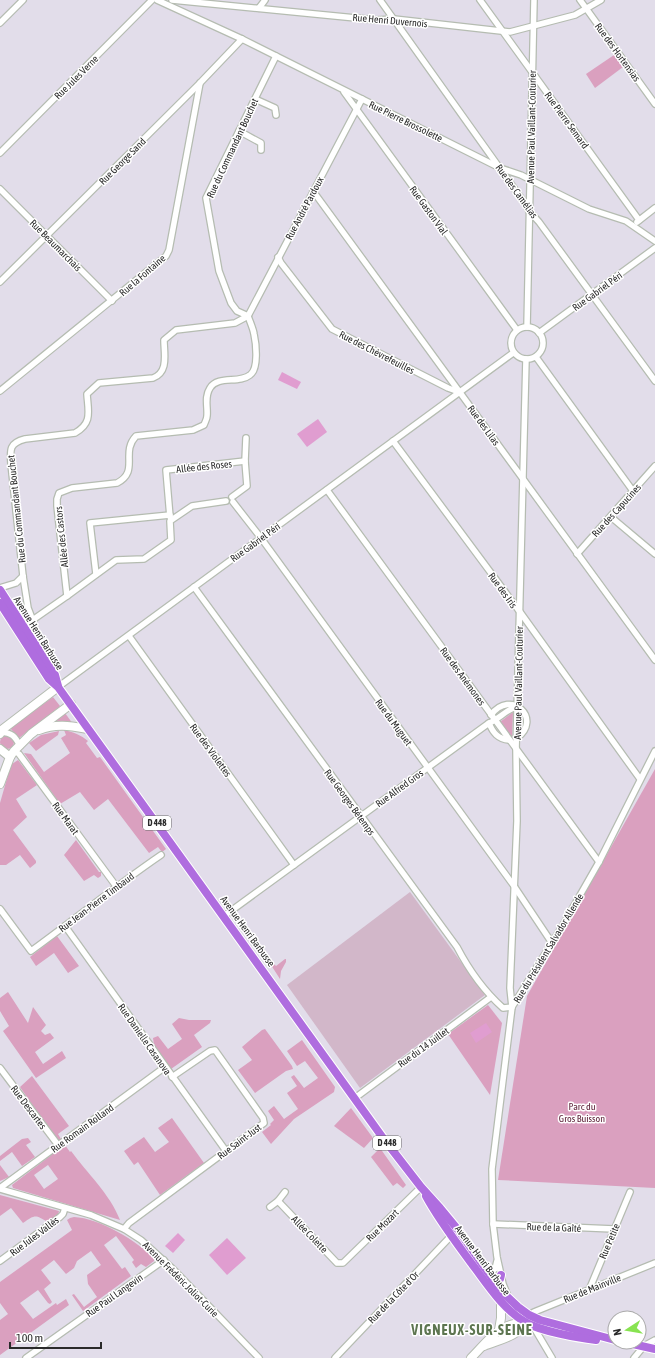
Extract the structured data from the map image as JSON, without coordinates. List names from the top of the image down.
{
  "streets": {
    "main road": ["Avenue Henri Barbusse", "D 448"],
    "street": [
      "Rue Henri Duvernois",
      "Rue des Hortensias",
      "Rue Jules Verne",
      "Rue Pierre Semard",
      "Rue Pierre Brossolette",
      "Avenue Paul Vaillant-Couturier",
      "Rue du Commandant Bouchet",
      "Rue George Sand",
      "Rue des Camélias",
      "Rue André Pardoux",
      "Rue Gaston Vial",
      "Rue Beaumarchais",
      "Rue la Fontaine",
      "Rue Gabriel Péri",
      "Rue des Chèvrefeuilles",
      "Rue des Lilas",
      "Allée des Roses",
      "Rue des Capucines",
      "Allée des Castors",
      "Rue des Iris",
      "Rue des Anémones",
      "Rue du Muguet",
      "Rue des Violettes",
      "Rue Alfred Gros",
      "Rue Georges Bétemps",
      "Rue Marat",
      "Rue Jean-Pierre Timbaud",
      "Rue du Président Salvador Allende",
      "Rue Danielle Casanova",
      "Rue du 14 Juillet",
      "Rue Descartes",
      "Rue Romain Rolland",
      "Rue Saint-Just",
      "Rue Mozart",
      "Rue de la Gaîté",
      "Allée Colette",
      "Rue Jules Vallès",
      "Rue Petite",
      "Avenue Frédéric Joliot-Curie",
      "Rue de Mainville",
      "Rue Paul Langevin",
      "Rue de la Côte d'Or"
    ]
  },
  "crossings": [
    ["Rue Henri Duvernois", "Rue des Hortensias"],
    ["Rue Henri Duvernois", "Rue Pierre Semard"],
    ["Rue Henri Duvernois", "Avenue Paul Vaillant-Couturier"],
    ["Rue Henri Duvernois", "Rue des Camélias"],
    ["Rue Pierre Semard", "Avenue Paul Vaillant-Couturier"],
    ["Rue Pierre Brossolette", "Avenue Paul Vaillant-Couturier"],
    ["Rue Pierre Brossolette", "Rue du Commandant Bouchet"],
    ["Rue Pierre Brossolette", "Rue George Sand"],
    ["Rue Pierre Brossolette", "Rue des Camélias"],
    ["Rue Pierre Brossolette", "Rue André Pardoux"],
    ["Rue Pierre Brossolette", "Rue Gaston Vial"],
    ["Avenue Paul Vaillant-Couturier", "Rue des Camélias"],
    ["Avenue Paul Vaillant-Couturier", "Rue Gaston Vial"],
    ["Avenue Paul Vaillant-Couturier", "Rue Gabriel Péri"],
    ["Avenue Paul Vaillant-Couturier", "Rue des Lilas"],
    ["Avenue Paul Vaillant-Couturier", "Rue des Iris"],
    ["Avenue Paul Vaillant-Couturier", "Rue des Anémones"],
    ["Avenue Paul Vaillant-Couturier", "Rue du Muguet"],
    ["Avenue Paul Vaillant-Couturier", "Rue Alfred Gros"],
    ["Avenue Paul Vaillant-Couturier", "Rue Georges Bétemps"],
    ["Avenue Paul Vaillant-Couturier", "Rue du Président Salvador Allende"],
    ["Rue du Commandant Bouchet", "Rue André Pardoux"],
    ["Rue du Commandant Bouchet", "Allée des Castors"],
    ["Rue George Sand", "Rue Beaumarchais"],
    ["Rue George Sand", "Rue la Fontaine"],
    ["Rue des Camélias", "Rue Gabriel Péri"],
    ["Rue André Pardoux", "Rue Gaston Vial"],
    ["Rue André Pardoux", "Rue des Chèvrefeuilles"],
    ["Rue André Pardoux", "Rue des Lilas"],
    ["Rue André Pardoux", "Allée des Castors"],
    ["Rue Gaston Vial", "Rue Gabriel Péri"],
    ["Rue Beaumarchais", "Rue la Fontaine"],
    ["Rue Gabriel Péri", "Rue des Chèvrefeuilles"],
    ["Rue Gabriel Péri", "Rue des Lilas"],
    ["Rue Gabriel Péri", "Rue des Iris"],
    ["Rue Gabriel Péri", "Avenue Henri Barbusse"],
    ["Rue Gabriel Péri", "Rue des Anémones"],
    ["Rue Gabriel Péri", "Rue du Muguet"],
    ["Rue Gabriel Péri", "Rue des Violettes"],
    ["Rue Gabriel Péri", "Rue Georges Bétemps"],
    ["Rue Gabriel Péri", "Rue Marat"],
    ["Rue des Chèvrefeuilles", "Rue des Lilas"],
    ["Rue des Lilas", "Rue des Capucines"],
    ["Rue des Iris", "Rue du Président Salvador Allende"],
    ["Avenue Henri Barbusse", "Rue Alfred Gros"],
    ["Avenue Henri Barbusse", "Rue du Président Salvador Allende"],
    ["Avenue Henri Barbusse", "Rue du 14 Juillet"],
    ["Avenue Henri Barbusse", "Rue Mozart"],
    ["Avenue Henri Barbusse", "Rue de Mainville"],
    ["Avenue Henri Barbusse", "Rue de la Côte d'Or"],
    ["Rue des Anémones", "Rue Alfred Gros"],
    ["Rue des Anémones", "Rue du Président Salvador Allende"],
    ["Rue du Muguet", "Rue Alfred Gros"],
    ["Rue du Muguet", "Rue du Président Salvador Allende"],
    ["Rue des Violettes", "Rue Alfred Gros"],
    ["Rue Alfred Gros", "Rue Georges Bétemps"],
    ["Rue Georges Bétemps", "Rue du Président Salvador Allende"],
    ["Rue Georges Bétemps", "Rue du 14 Juillet"],
    ["Rue Marat", "Rue Jean-Pierre Timbaud"],
    ["Rue Jean-Pierre Timbaud", "Rue Danielle Casanova"],
    ["Rue du Président Salvador Allende", "Rue de la Gaîté"],
    ["Rue Danielle Casanova", "Rue Romain Rolland"],
    ["Rue Danielle Casanova", "Rue Saint-Just"],
    ["Rue Descartes", "Rue Romain Rolland"],
    ["Rue Romain Rolland", "Avenue Frédéric Joliot-Curie"],
    ["Rue Saint-Just", "Avenue Frédéric Joliot-Curie"],
    ["Rue Mozart", "Allée Colette"],
    ["Rue de la Gaîté", "Rue Petite"],
    ["Rue Jules Vallès", "Avenue Frédéric Joliot-Curie"],
    ["Rue Petite", "Rue de Mainville"],
    ["Avenue Frédéric Joliot-Curie", "Rue Paul Langevin"]
  ],
  "districts": ["VIGNEUX-SUR-SEINE"],
  "parks": ["Parc du Gros Buisson"],
  "scale_bar": "100 m",
  "north": "left"
}
